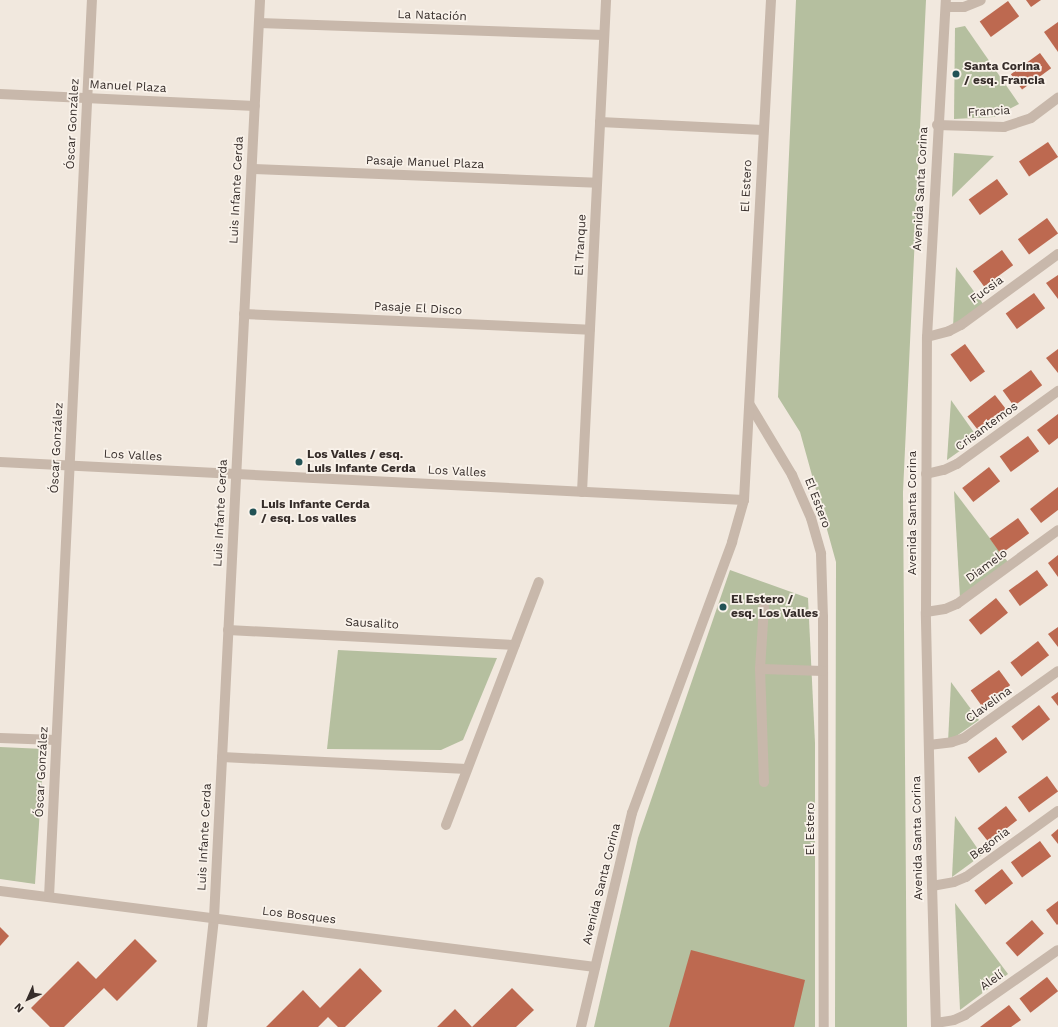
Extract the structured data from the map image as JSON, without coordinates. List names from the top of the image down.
{
  "streets": {
    "street": [
      "La Natación",
      "Manuel Plaza",
      "Francia",
      "Óscar González",
      "Pasaje Manuel Plaza",
      "El Estero",
      "Avenida Santa Corina",
      "Luis Infante Cerda",
      "El Tranque",
      "Fucsia",
      "Pasaje El Disco",
      "Crisantemos",
      "Los Valles",
      "Diamelo",
      "Sausalito",
      "Clavelina",
      "Begonia",
      "Los Bosques",
      "Alelí"
    ]
  },
  "crossings": [
    ["La Natación", "Luis Infante Cerda"],
    ["La Natación", "El Tranque"],
    ["Manuel Plaza", "Óscar González"],
    ["Manuel Plaza", "Luis Infante Cerda"],
    ["Francia", "Avenida Santa Corina"],
    ["Óscar González", "Los Valles"],
    ["Óscar González", "Los Bosques"],
    ["Pasaje Manuel Plaza", "Luis Infante Cerda"],
    ["Pasaje Manuel Plaza", "El Tranque"],
    ["El Estero", "Avenida Santa Corina"],
    ["Avenida Santa Corina", "Fucsia"],
    ["Avenida Santa Corina", "Crisantemos"],
    ["Avenida Santa Corina", "Los Valles"],
    ["Avenida Santa Corina", "Diamelo"],
    ["Avenida Santa Corina", "Clavelina"],
    ["Avenida Santa Corina", "Begonia"],
    ["Avenida Santa Corina", "Los Bosques"],
    ["Avenida Santa Corina", "Alelí"],
    ["Luis Infante Cerda", "Pasaje El Disco"],
    ["Luis Infante Cerda", "Los Valles"],
    ["Luis Infante Cerda", "Sausalito"],
    ["Luis Infante Cerda", "Los Bosques"],
    ["El Tranque", "Pasaje El Disco"],
    ["El Tranque", "Los Valles"]
  ],
  "places": [
    "Santa Corina / esq. Francia",
    "Los Valles / esq. Luis Infante Cerda",
    "Luis Infante Cerda / esq. Los valles",
    "El Estero / esq. Los Valles"
  ],
  "north": "bottom left"
}
